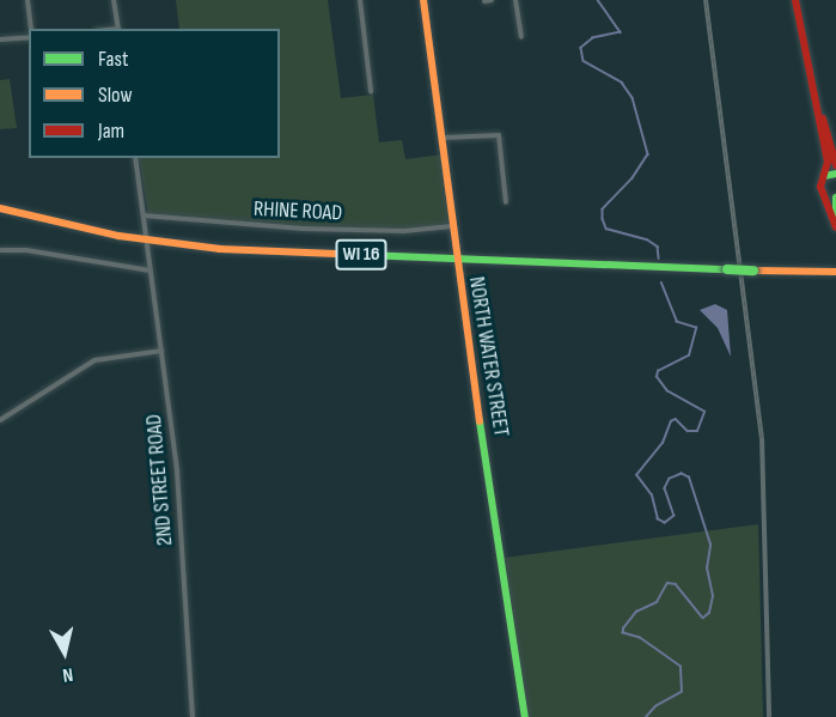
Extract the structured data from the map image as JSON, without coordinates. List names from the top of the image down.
{
  "streets": {
    "main road": ["WI 16", "NORTH WATER STREET"],
    "street": ["RHINE ROAD", "2ND STREET ROAD"]
  },
  "crossings": [
    ["RHINE ROAD", "NORTH WATER STREET"],
    ["RHINE ROAD", "2ND STREET ROAD"],
    ["WI 16", "NORTH WATER STREET"],
    ["WI 16", "2ND STREET ROAD"]
  ],
  "legend": ["Fast", "Slow", "Jam"],
  "north": "bottom"
}
